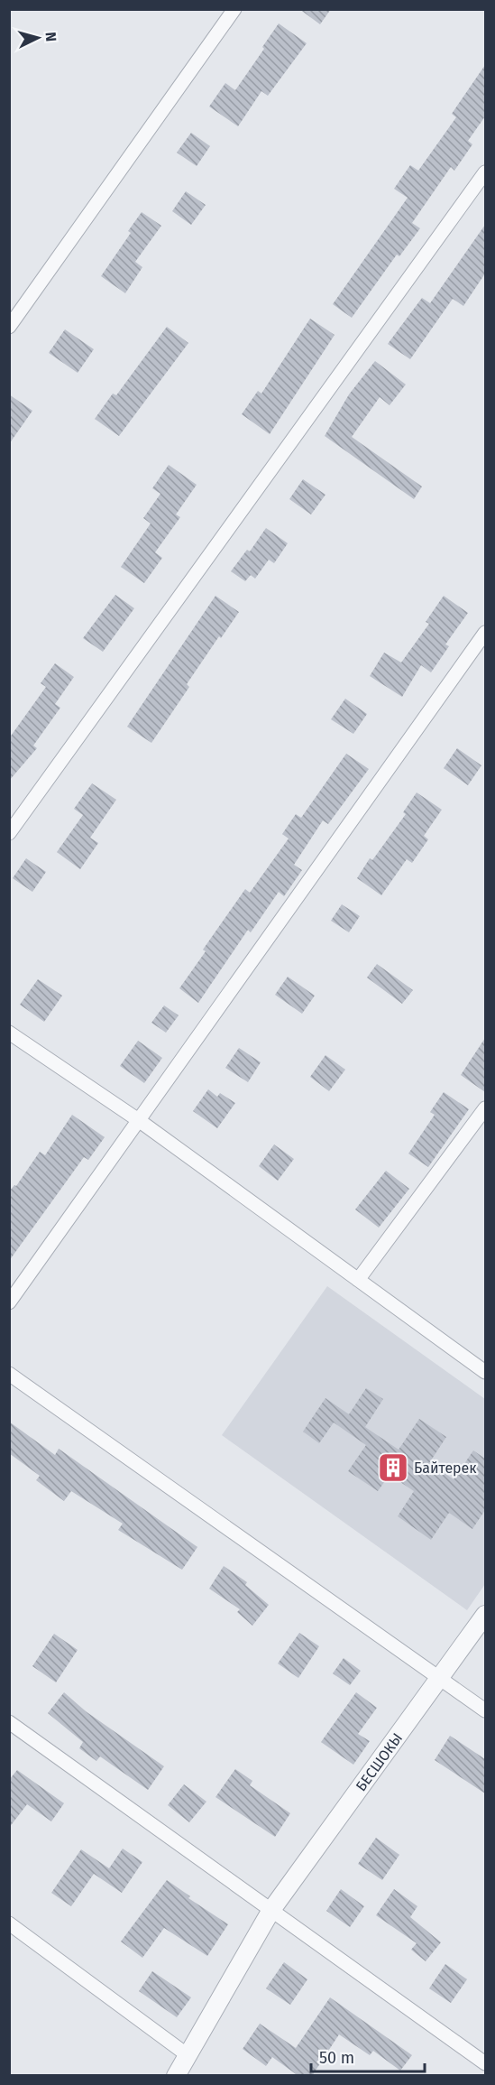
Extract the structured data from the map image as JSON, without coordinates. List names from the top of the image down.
{
  "streets": {
    "street": ["БЕСШОКЫ"]
  },
  "places": {
    "building": ["Байтерек"]
  },
  "scale_bar": "50 m",
  "north": "right"
}
